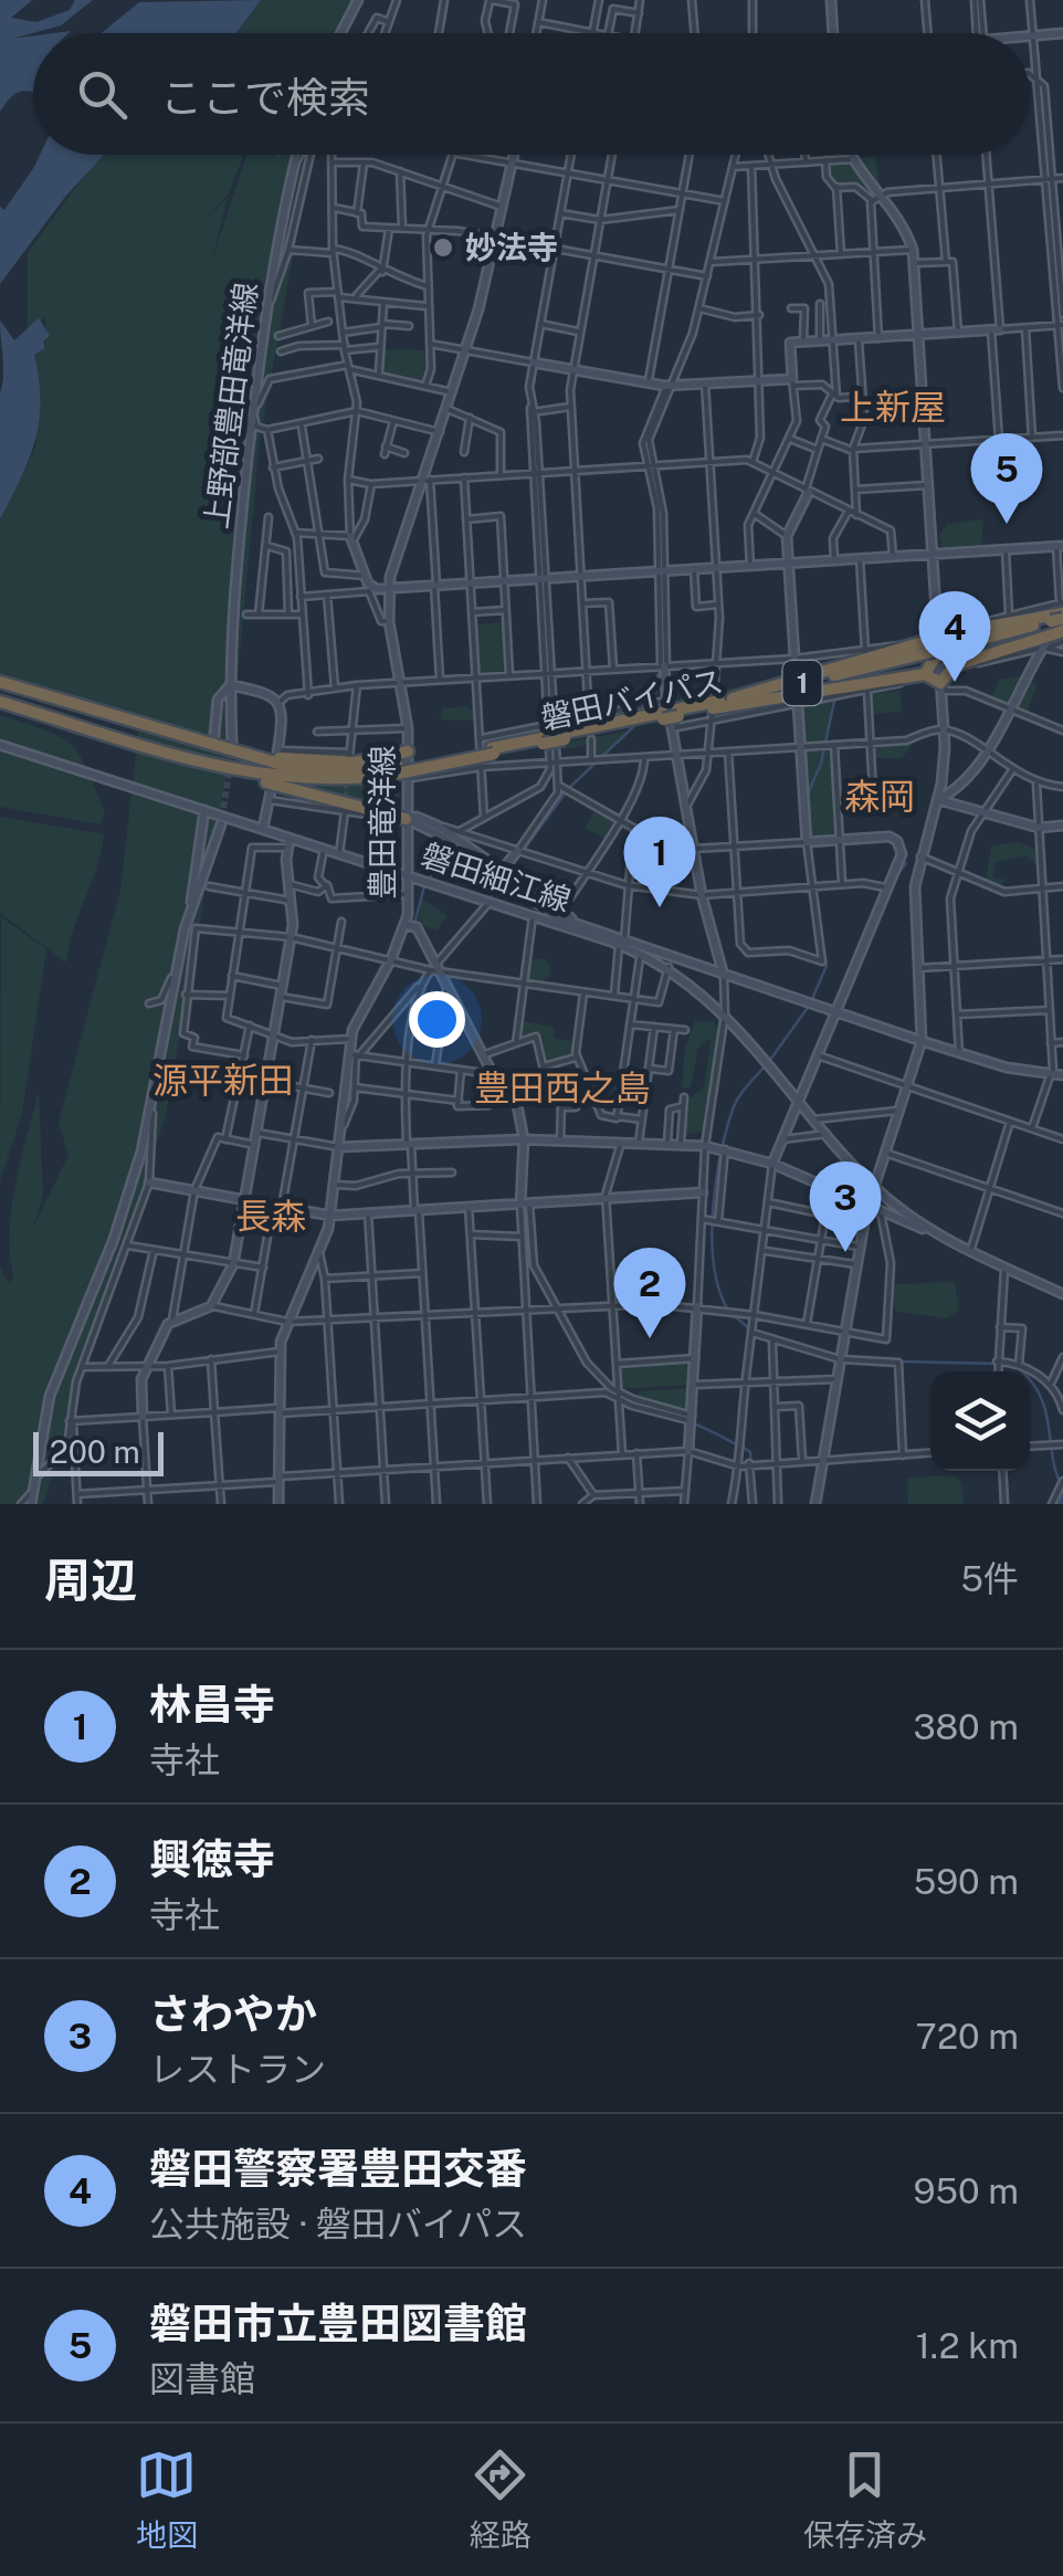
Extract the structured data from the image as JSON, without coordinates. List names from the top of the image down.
{
  "streets": {
    "highway": ["1", "磐田バイパス"],
    "street": ["上野部豊田竜洋線", "豊田竜洋線", "磐田細江線"]
  },
  "crossings": [
    ["1", "磐田バイパス"],
    ["1", "豊田竜洋線"],
    ["磐田バイパス", "豊田竜洋線"],
    ["豊田竜洋線", "磐田細江線"]
  ],
  "districts": [
    "上新屋",
    "森岡",
    "源平新田",
    "豊田西之島",
    "長森"
  ],
  "places": ["妙法寺"],
  "scale_bar": "200 m",
  "page": {
    "search": "ここで検索",
    "pins": [
      "5",
      "4",
      "1",
      "3",
      "2"
    ],
    "scale": "200 m",
    "heading": ["周辺", "5件"],
    "list": [
      {
        "mark": "1",
        "name": "林昌寺",
        "note": "寺社",
        "value": "380 m"
      },
      {
        "mark": "2",
        "name": "興徳寺",
        "note": "寺社",
        "value": "590 m"
      },
      {
        "mark": "3",
        "name": "さわやか",
        "note": "レストラン",
        "value": "720 m"
      },
      {
        "mark": "4",
        "name": "磐田警察署豊田交番",
        "note": "公共施設 · 磐田バイパス",
        "value": "950 m"
      },
      {
        "mark": "5",
        "name": "磐田市立豊田図書館",
        "note": "図書館",
        "value": "1.2 km"
      }
    ],
    "nav": ["地図", "経路", "保存済み"]
  }
}
